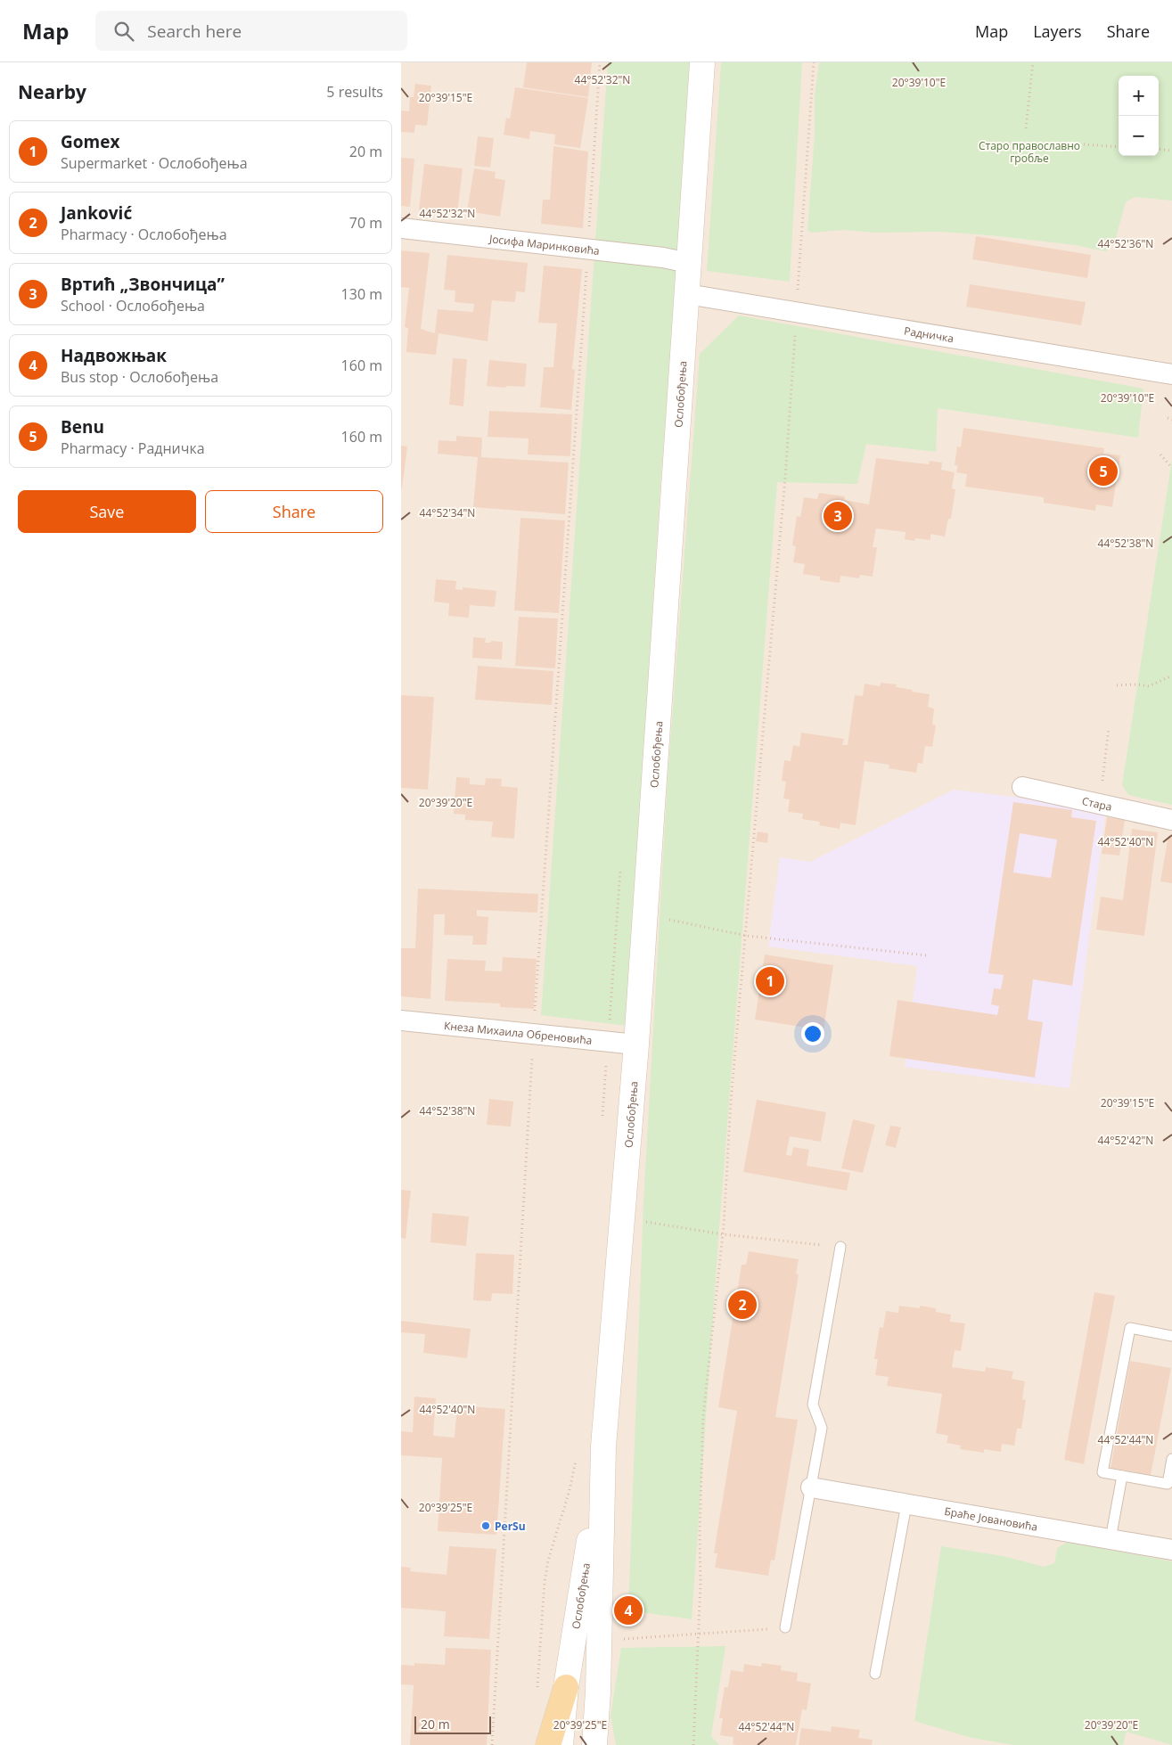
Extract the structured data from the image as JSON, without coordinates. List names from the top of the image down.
{
  "streets": {
    "street": [
      "Јосифа Маринковића",
      "Радничка",
      "Ослобођења",
      "Стара",
      "Кнеза Михаила Обреновића",
      "Браће Јовановића"
    ]
  },
  "crossings": [
    ["Јосифа Маринковића", "Ослобођења"],
    ["Радничка", "Ослобођења"],
    ["Ослобођења", "Кнеза Михаила Обреновића"]
  ],
  "parks": ["Старо православно гробље"],
  "places": ["PerSu"],
  "scale_bar": "20 m",
  "page": {
    "header": "Map",
    "search": "Search here",
    "nav": ["Map", "Layers", "Share"],
    "heading": ["Nearby", "5 results"],
    "map_buttons": ["+", "−"],
    "list": [
      {
        "mark": "1",
        "name": "Gomex",
        "note": "Supermarket · Ослобођења",
        "value": "20 m"
      },
      {
        "mark": "2",
        "name": "Janković",
        "note": "Pharmacy · Ослобођења",
        "value": "70 m"
      },
      {
        "mark": "3",
        "name": "Вртић „Звончица”",
        "note": "School · Ослобођења",
        "value": "130 m"
      },
      {
        "mark": "4",
        "name": "Надвожњак",
        "note": "Bus stop · Ослобођења",
        "value": "160 m"
      },
      {
        "mark": "5",
        "name": "Benu",
        "note": "Pharmacy · Радничка",
        "value": "160 m"
      }
    ],
    "pins": [
      "5",
      "3",
      "1",
      "2",
      "4"
    ],
    "buttons": ["Save", "Share"],
    "scale": "20 m"
  },
  "coordinates": [
    "44°52'32\"N",
    "20°39'10\"E",
    "20°39'15\"E",
    "44°52'36\"N",
    "44°52'34\"N",
    "44°52'38\"N",
    "20°39'20\"E",
    "44°52'40\"N",
    "44°52'42\"N",
    "44°52'44\"N",
    "20°39'25\"E"
  ]
}
